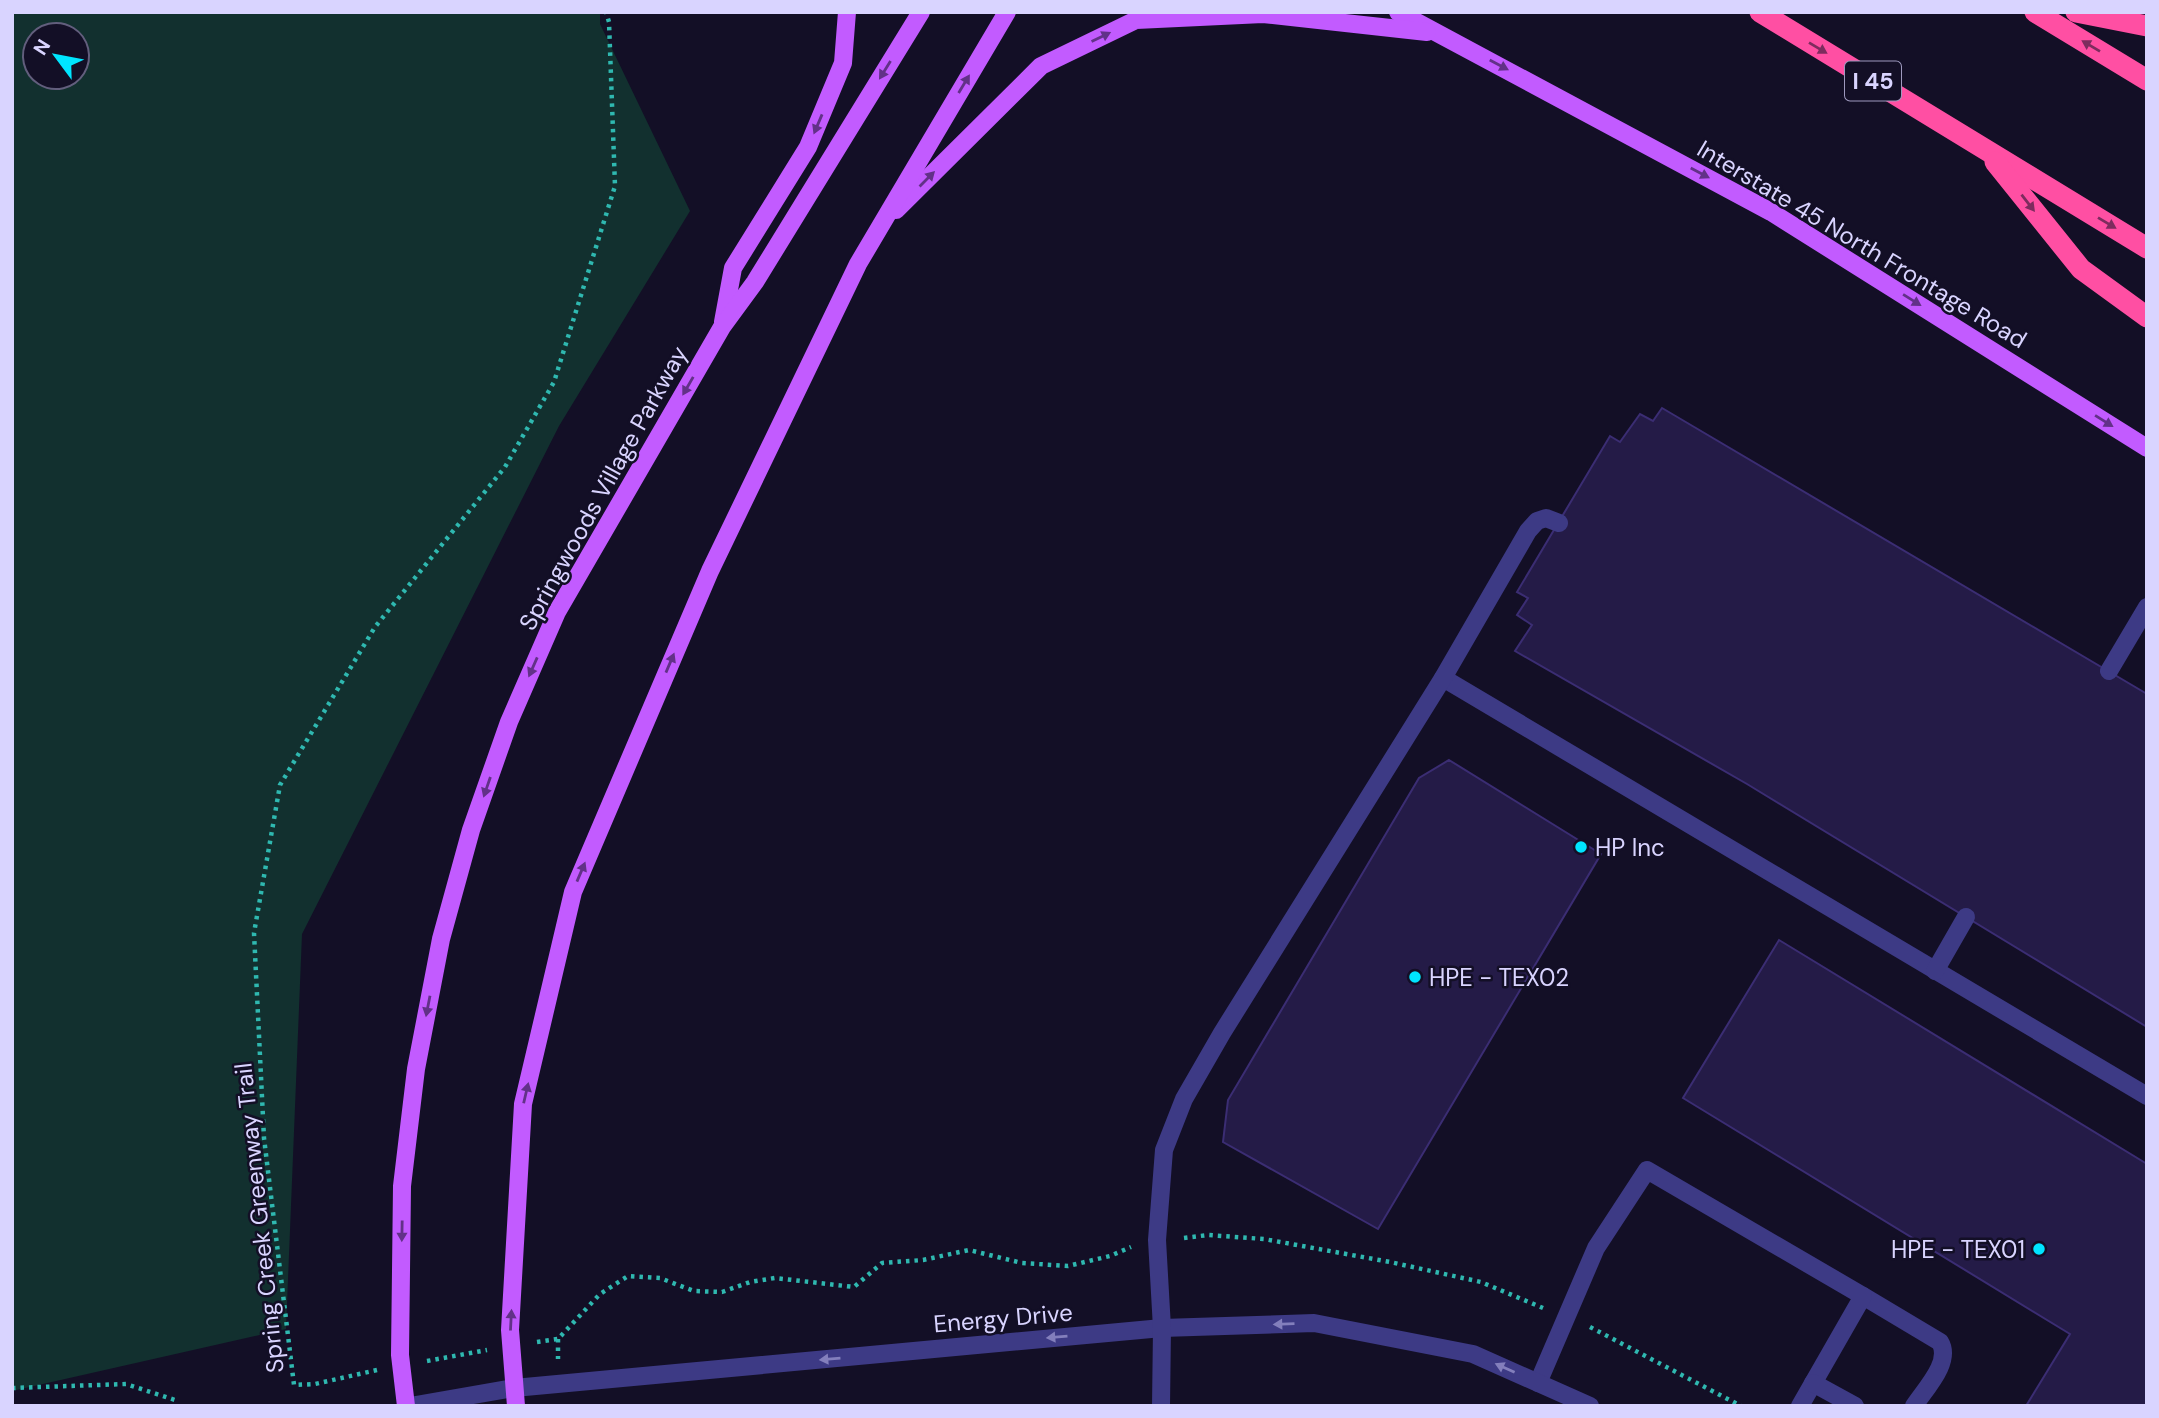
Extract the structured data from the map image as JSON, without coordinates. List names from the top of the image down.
{
  "streets": {
    "highway": ["I 45"],
    "main road": ["Interstate 45 North Frontage Road", "Springwoods Village Parkway"],
    "street": ["Energy Drive"],
    "path": ["Spring Creek Greenway Trail"]
  },
  "crossings": [
    ["Springwoods Village Parkway", "Spring Creek Greenway Trail"],
    ["Springwoods Village Parkway", "Energy Drive"]
  ],
  "one_way": ["Interstate 45 North Frontage Road", "Energy Drive"],
  "places": ["HP Inc", "HPE - TEX02", "HPE - TEX01"],
  "north": "top left"
}
